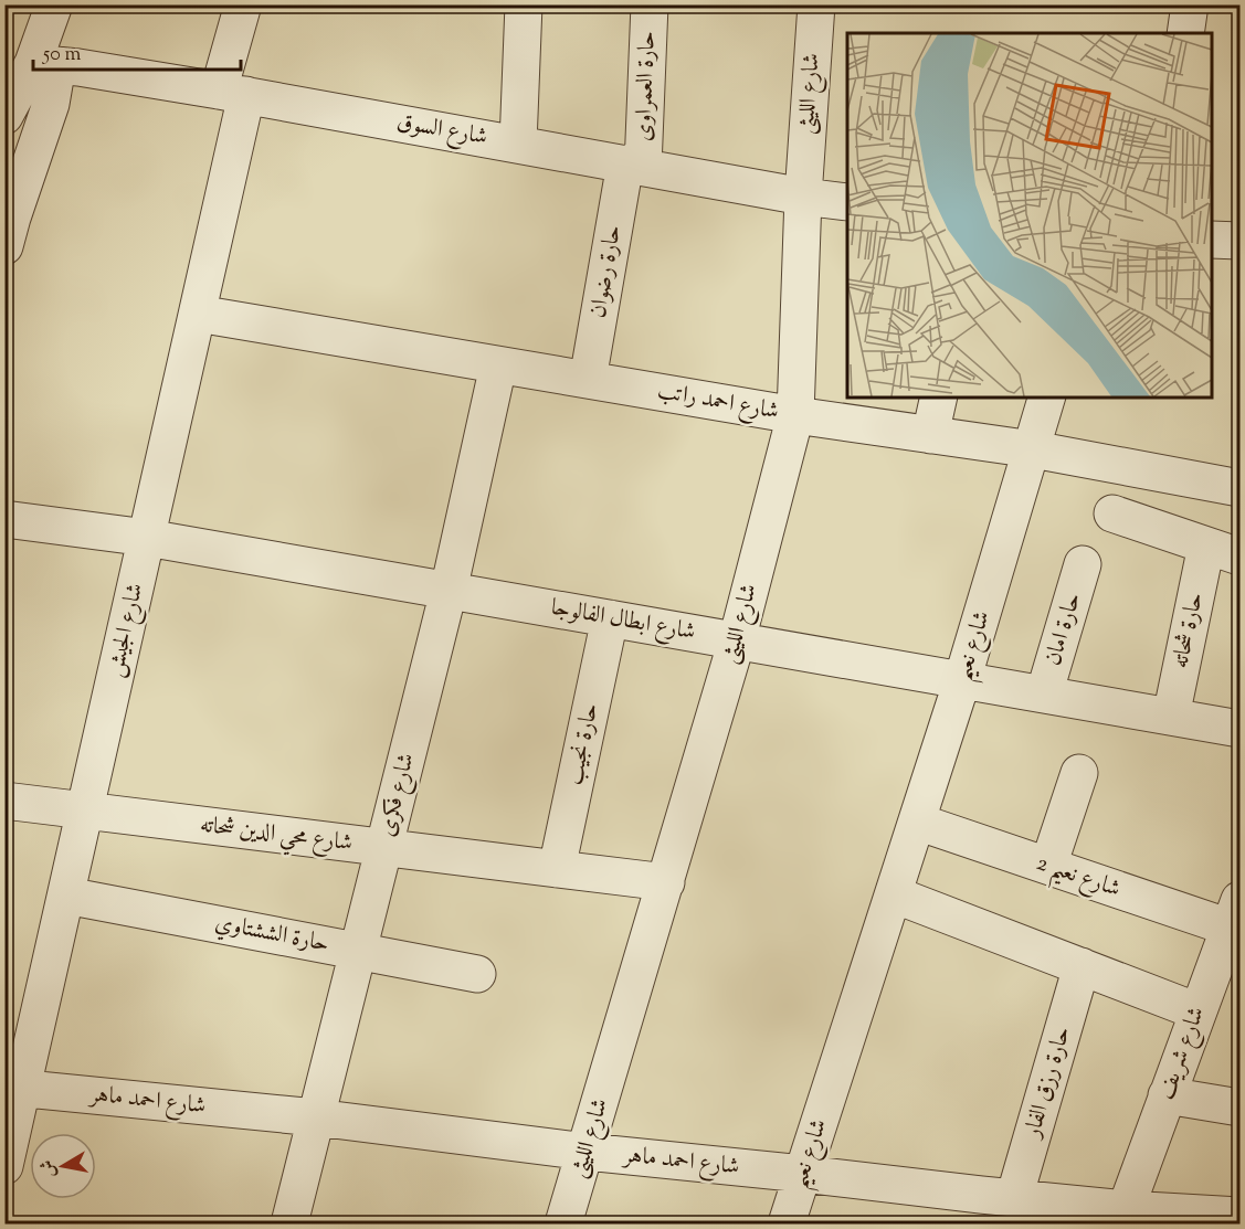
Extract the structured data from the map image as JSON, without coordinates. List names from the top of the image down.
{
  "streets": {
    "street": [
      "حارة العمراوى",
      "شارع الليثى",
      "شارع السوق",
      "حارة رضوان",
      "شارع احمد راتب",
      "شارع ابطال الفالوجا",
      "حارة امان",
      "شارع الجيش",
      "حارة شحاته",
      "شارع نعيم",
      "حارة نجيب",
      "شارع فكرى",
      "شارع محي الدين شحاته",
      "شارع نعيم 2",
      "حارة الششتاوي",
      "شارع شريف",
      "حارة رزق الفار",
      "شارع احمد ماهر"
    ]
  },
  "crossings": [
    ["حارة العمراوى", "شارع السوق"],
    ["حارة العمراوى", "حارة رضوان"],
    ["شارع الليثى", "شارع السوق"],
    ["شارع الليثى", "شارع احمد راتب"],
    ["شارع الليثى", "شارع ابطال الفالوجا"],
    ["شارع الليثى", "شارع محي الدين شحاته"],
    ["شارع الليثى", "شارع احمد ماهر"],
    ["شارع السوق", "حارة رضوان"],
    ["شارع السوق", "شارع الجيش"],
    ["حارة رضوان", "شارع احمد راتب"],
    ["شارع احمد راتب", "شارع الجيش"],
    ["شارع احمد راتب", "شارع نعيم"],
    ["شارع احمد راتب", "شارع فكرى"],
    ["شارع ابطال الفالوجا", "حارة امان"],
    ["شارع ابطال الفالوجا", "شارع الجيش"],
    ["شارع ابطال الفالوجا", "حارة شحاته"],
    ["شارع ابطال الفالوجا", "شارع نعيم"],
    ["شارع ابطال الفالوجا", "حارة نجيب"],
    ["شارع ابطال الفالوجا", "شارع فكرى"],
    ["شارع الجيش", "شارع محي الدين شحاته"],
    ["شارع الجيش", "حارة الششتاوي"],
    ["شارع الجيش", "شارع احمد ماهر"],
    ["شارع نعيم", "شارع نعيم 2"],
    ["شارع نعيم", "شارع احمد ماهر"],
    ["حارة نجيب", "شارع محي الدين شحاته"],
    ["شارع فكرى", "شارع محي الدين شحاته"],
    ["شارع فكرى", "حارة الششتاوي"],
    ["شارع فكرى", "شارع احمد ماهر"],
    ["شارع نعيم 2", "شارع شريف"],
    ["شارع شريف", "شارع احمد ماهر"],
    ["حارة رزق الفار", "شارع احمد ماهر"]
  ],
  "scale_bar": "50 m",
  "north": "left"
}
